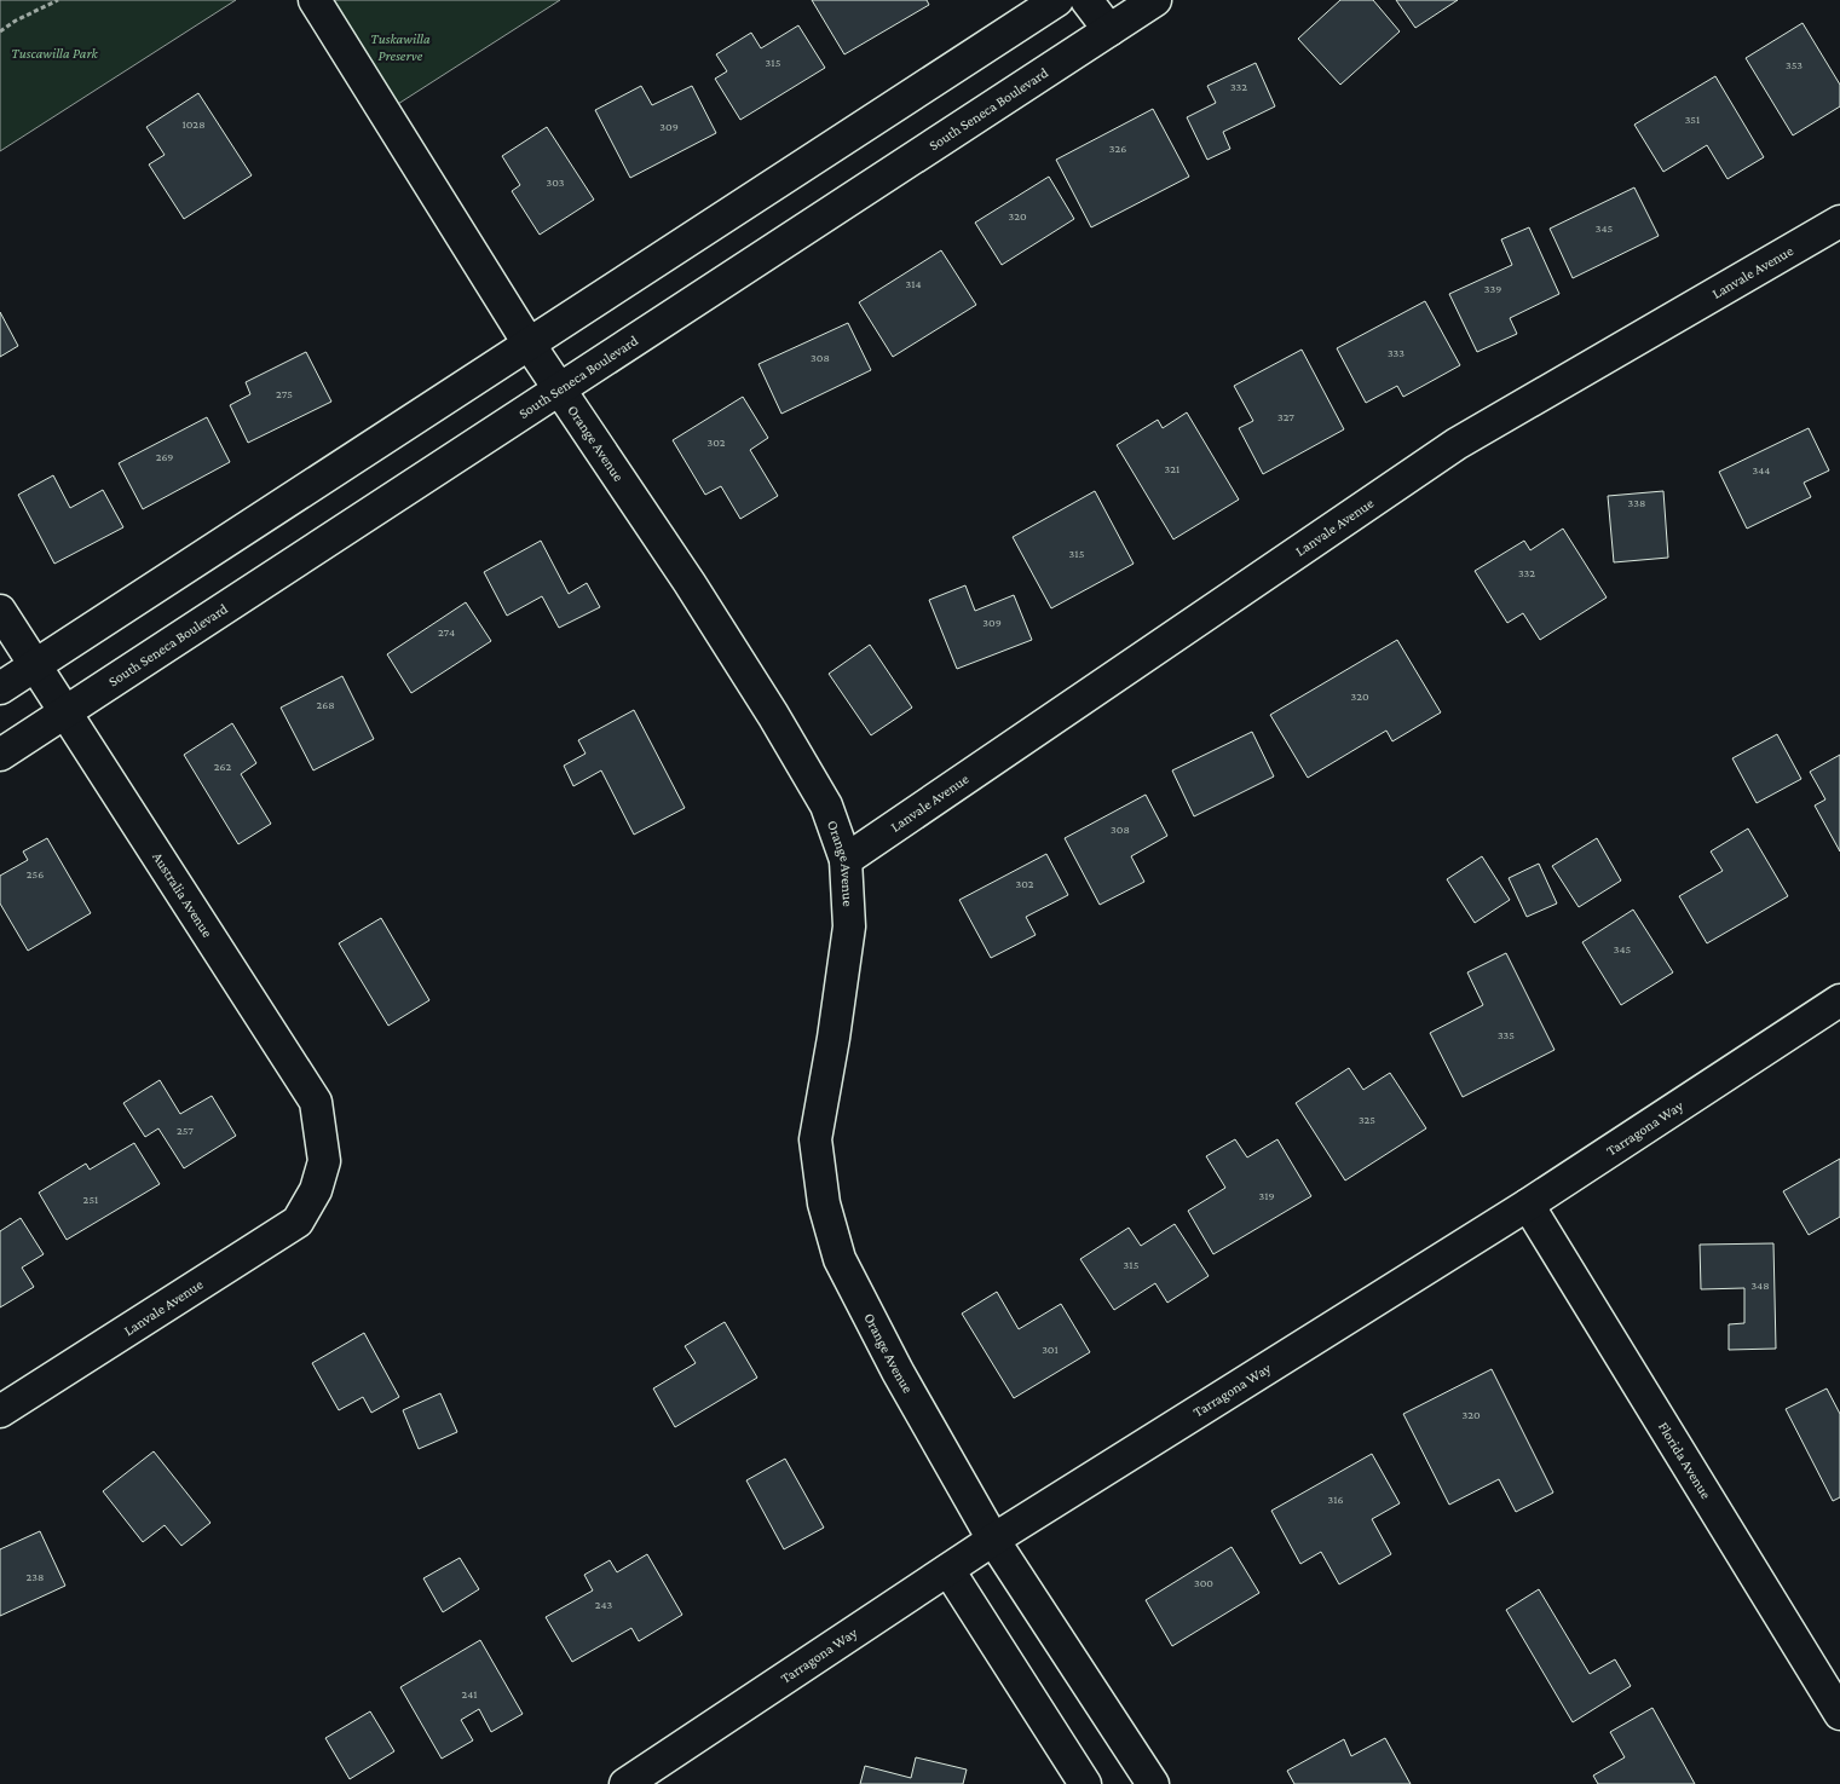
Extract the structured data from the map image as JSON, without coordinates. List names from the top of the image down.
{
  "streets": {
    "street": [
      "South Seneca Boulevard",
      "Lanvale Avenue",
      "Orange Avenue",
      "Australia Avenue",
      "Tarragona Way",
      "Florida Avenue"
    ]
  },
  "crossings": [
    ["South Seneca Boulevard", "Orange Avenue"],
    ["South Seneca Boulevard", "Australia Avenue"],
    ["Lanvale Avenue", "Orange Avenue"],
    ["Lanvale Avenue", "Australia Avenue"],
    ["Orange Avenue", "Tarragona Way"],
    ["Tarragona Way", "Florida Avenue"]
  ],
  "parks": ["Tuskawilla Preserve", "Tuscawilla Park"],
  "house_numbers": [
    "315",
    "353",
    "332",
    "351",
    "1028",
    "309",
    "326",
    "303",
    "320",
    "345",
    "314",
    "339",
    "333",
    "308",
    "275",
    "327",
    "302",
    "269",
    "321",
    "344",
    "338",
    "315",
    "332",
    "309",
    "274",
    "320",
    "268",
    "262",
    "308",
    "256",
    "302",
    "345",
    "335",
    "325",
    "257",
    "319",
    "251",
    "315",
    "348",
    "301",
    "320",
    "316",
    "238",
    "300",
    "243",
    "241"
  ]
}
